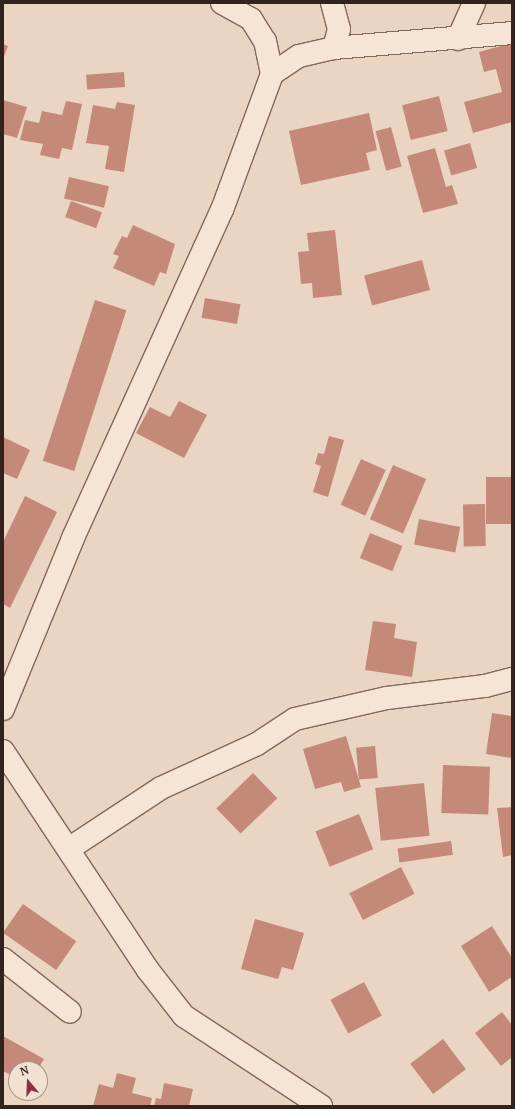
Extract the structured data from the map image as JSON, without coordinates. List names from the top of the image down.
{
  "north": "top"
}
